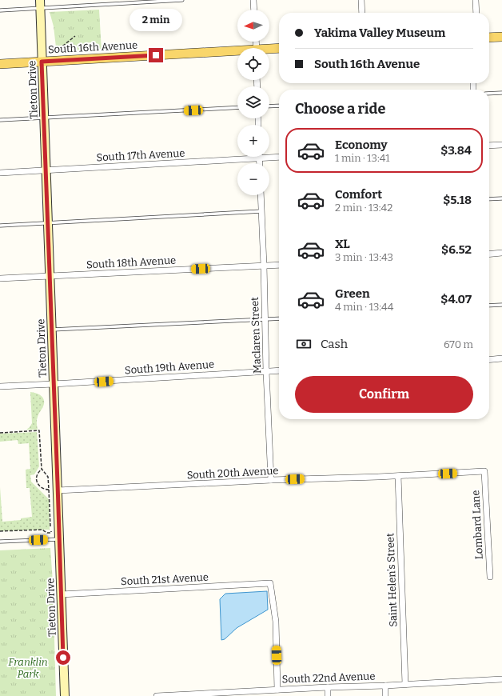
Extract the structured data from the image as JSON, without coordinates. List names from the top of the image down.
{
  "streets": {
    "main road": ["South 16th Avenue", "Tieton Drive"],
    "street": [
      "South 17th Avenue",
      "South 18th Avenue",
      "Maclaren Street",
      "South 19th Avenue",
      "South 20th Avenue",
      "Lombard Lane",
      "South 21st Avenue",
      "Saint Helen's Street",
      "South 22nd Avenue"
    ]
  },
  "crossings": [
    ["South 16th Avenue", "Tieton Drive"],
    ["Tieton Drive", "South 17th Avenue"],
    ["Tieton Drive", "South 18th Avenue"],
    ["Tieton Drive", "South 19th Avenue"],
    ["Tieton Drive", "South 20th Avenue"],
    ["Tieton Drive", "South 21st Avenue"],
    ["South 18th Avenue", "Maclaren Street"],
    ["Maclaren Street", "South 19th Avenue"],
    ["Maclaren Street", "South 20th Avenue"],
    ["South 20th Avenue", "Lombard Lane"],
    ["South 20th Avenue", "Saint Helen's Street"],
    ["South 21st Avenue", "South 22nd Avenue"],
    ["Saint Helen's Street", "South 22nd Avenue"]
  ],
  "parks": ["Franklin Park"],
  "north": "left",
  "page": {
    "bubble": "2 min",
    "map_buttons": ["+", "−"],
    "banner": ["Yakima Valley Museum", "South 16th Avenue"],
    "heading": "Choose a ride",
    "list": [
      {
        "name": "Economy",
        "note": "1 min · 13:41",
        "value": "$3.84"
      },
      {
        "name": "Comfort",
        "note": "2 min · 13:42",
        "value": "$5.18"
      },
      {
        "name": "XL",
        "note": "3 min · 13:43",
        "value": "$6.52"
      },
      {
        "name": "Green",
        "note": "4 min · 13:44",
        "value": "$4.07"
      }
    ],
    "pay": ["Cash", "670 m"],
    "buttons": "Confirm"
  }
}
